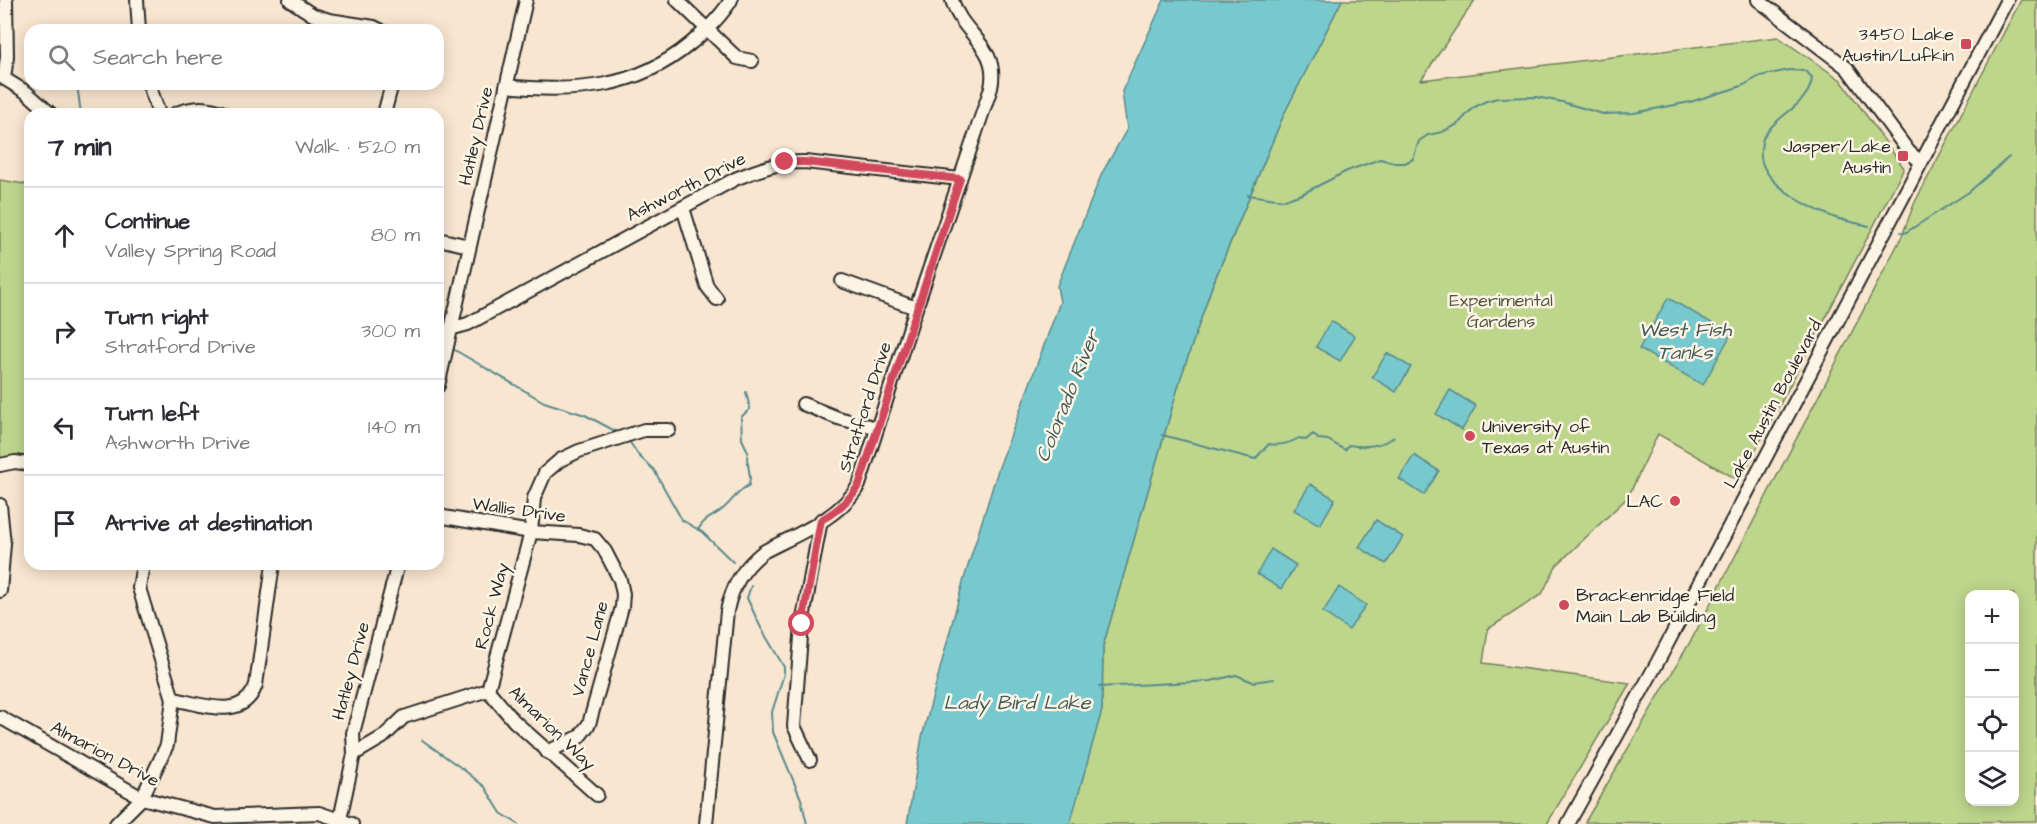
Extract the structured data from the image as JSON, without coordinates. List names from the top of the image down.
{
  "streets": {
    "street": [
      "Hatley Drive",
      "Ashworth Drive",
      "Lake Austin Boulevard",
      "Stratford Drive",
      "Wallis Drive",
      "Rock Way",
      "Vance Lane",
      "Almarion Way",
      "Almarion Drive"
    ]
  },
  "crossings": [
    ["Hatley Drive", "Ashworth Drive"],
    ["Hatley Drive", "Almarion Way"],
    ["Hatley Drive", "Almarion Drive"],
    ["Ashworth Drive", "Stratford Drive"],
    ["Wallis Drive", "Rock Way"],
    ["Wallis Drive", "Vance Lane"],
    ["Rock Way", "Almarion Way"],
    ["Vance Lane", "Almarion Way"]
  ],
  "water": ["West Fish Tanks", "Colorado River", "Lady Bird Lake"],
  "parks": ["Experimental Gardens"],
  "places": {
    "transit": ["3450 Lake Austin/Lufkin", "Jasper/Lake Austin"],
    "other": ["University of Texas at Austin", "LAC", "Brackenridge Field Main Lab Building"]
  },
  "page": {
    "search": "Search here",
    "heading": ["7 min", "Walk · 520 m"],
    "list": [
      ["Continue", "Valley Spring Road", "80 m"],
      ["Turn right", "Stratford Drive", "300 m"],
      ["Turn left", "Ashworth Drive", "140 m"],
      "Arrive at destination"
    ],
    "map_buttons": ["+", "−"]
  }
}
